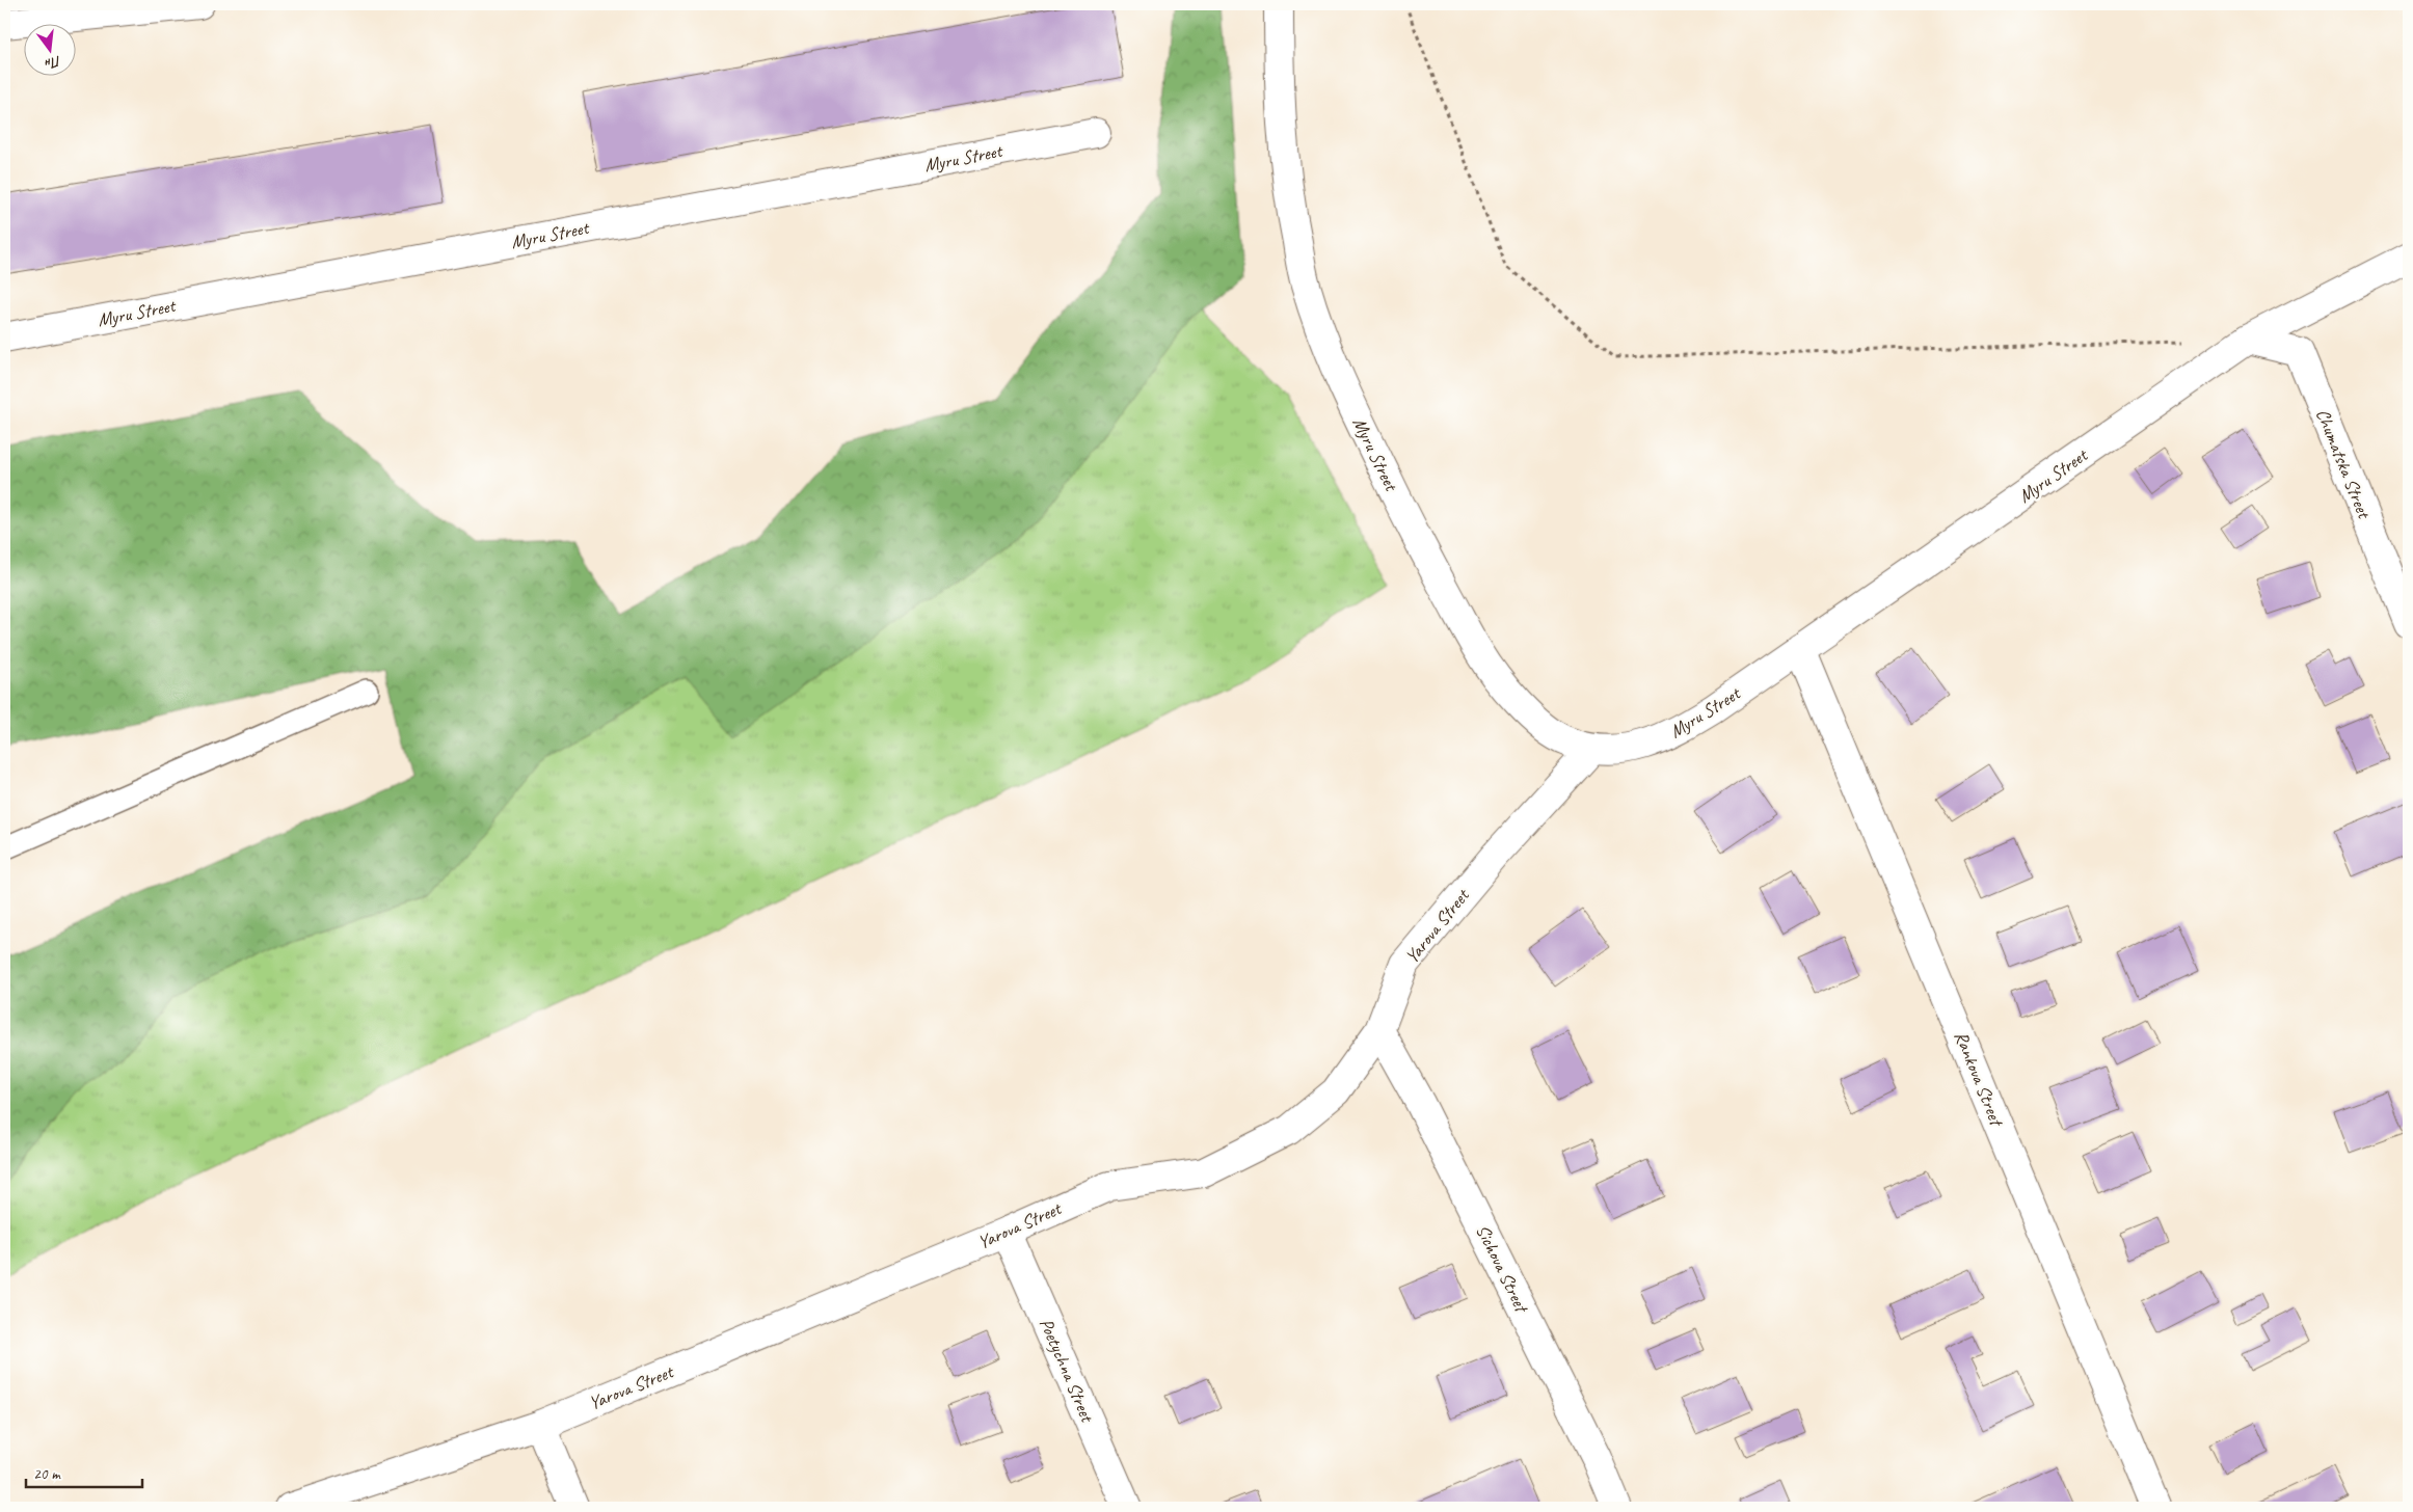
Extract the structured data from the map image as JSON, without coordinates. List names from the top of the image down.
{
  "streets": {
    "street": [
      "Myru Street",
      "Chumatska Street",
      "Yarova Street",
      "Rankova Street",
      "Sichova Street",
      "Poetychna Street"
    ]
  },
  "crossings": [
    ["Myru Street", "Chumatska Street"],
    ["Myru Street", "Yarova Street"],
    ["Myru Street", "Rankova Street"],
    ["Yarova Street", "Sichova Street"],
    ["Yarova Street", "Poetychna Street"]
  ],
  "scale_bar": "20 m",
  "north": "bottom"
}
